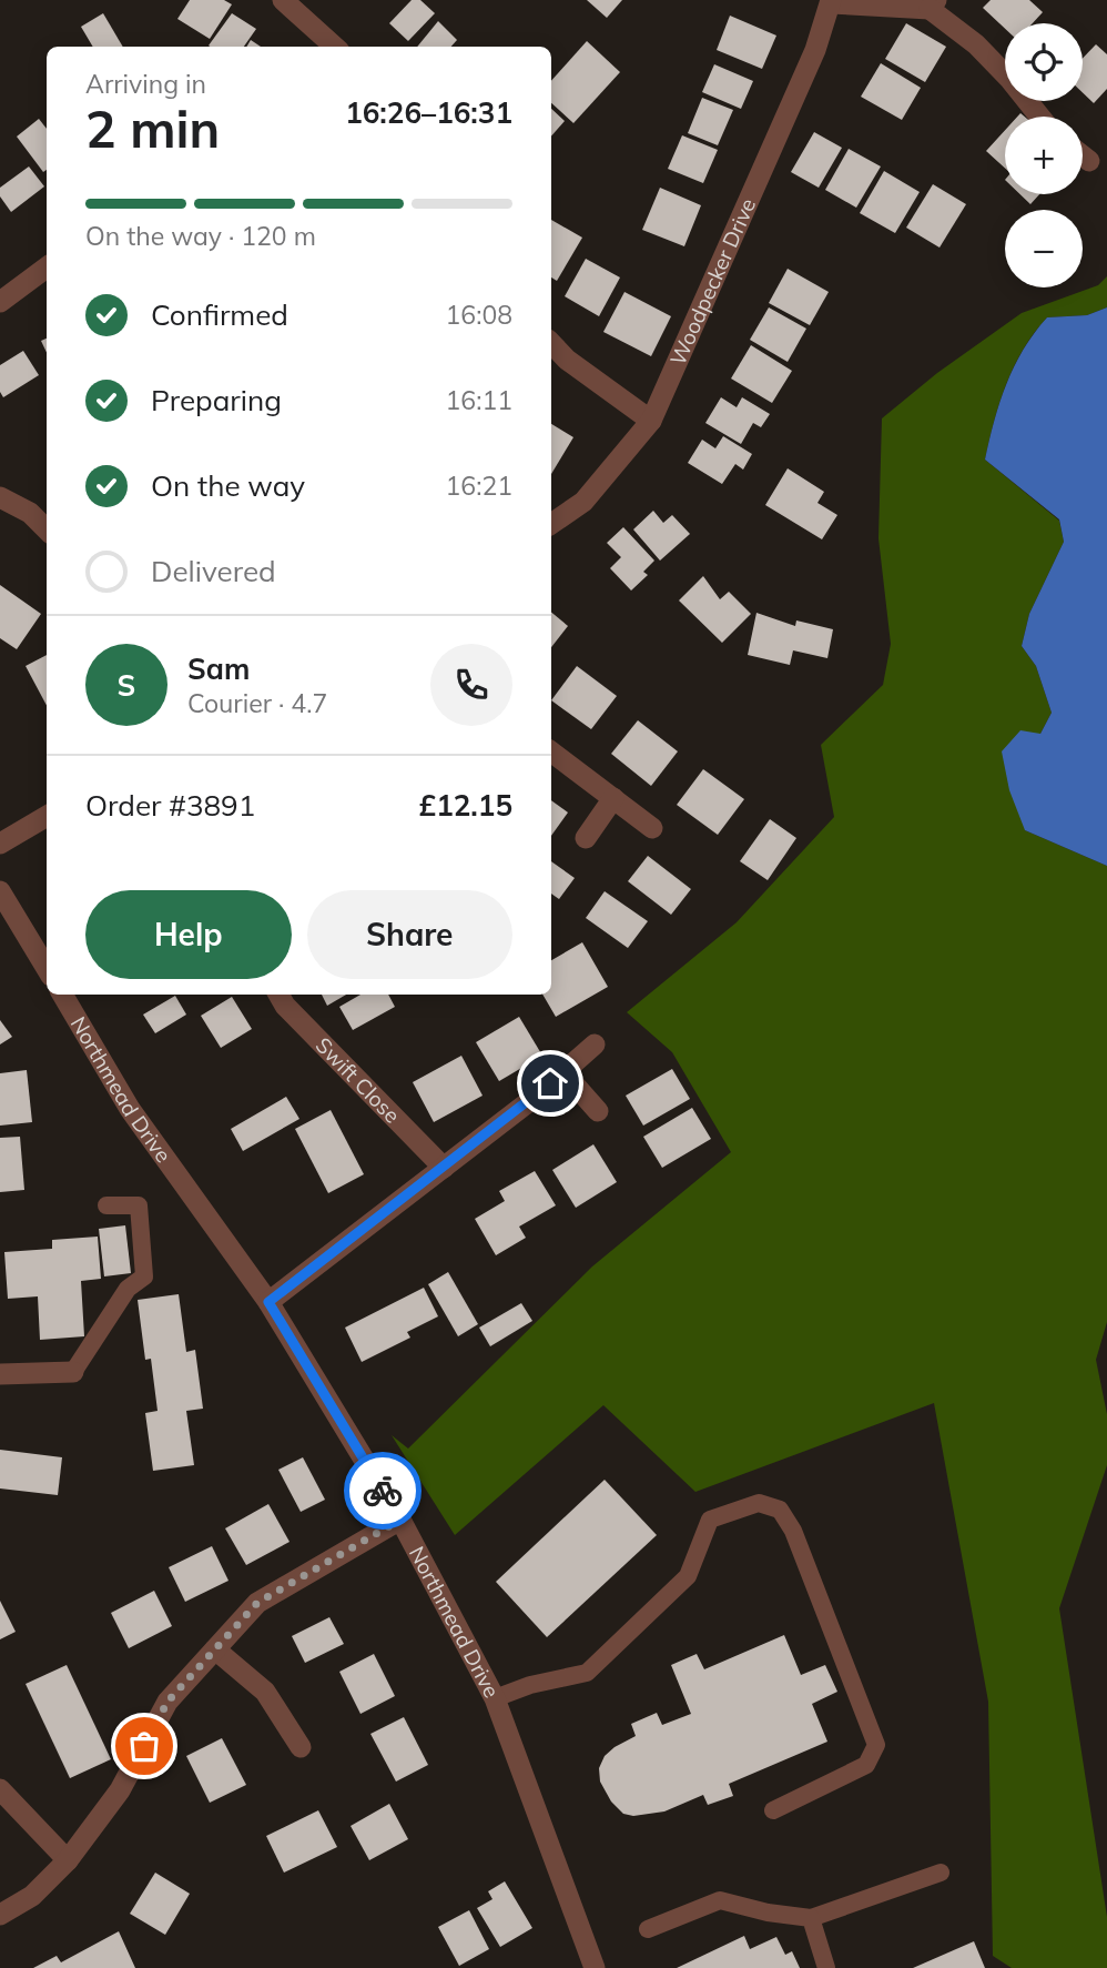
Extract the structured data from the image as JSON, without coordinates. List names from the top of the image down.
{
  "streets": {
    "street": ["Woodpecker Drive", "Swift Close", "Northmead Drive"]
  },
  "page": {
    "map_buttons": ["+", "−"],
    "heading": ["2 min", "Arriving in", "16:26–16:31"],
    "panel": [
      "Sam",
      "Courier · 4.7",
      "Order #3891",
      "£12.15"
    ],
    "bar": "On the way · 120 m",
    "list": [
      ["Confirmed", "16:08"],
      ["Preparing", "16:11"],
      ["On the way", "16:21"],
      "Delivered"
    ],
    "round": "S",
    "buttons": ["Help", "Share"]
  }
}
